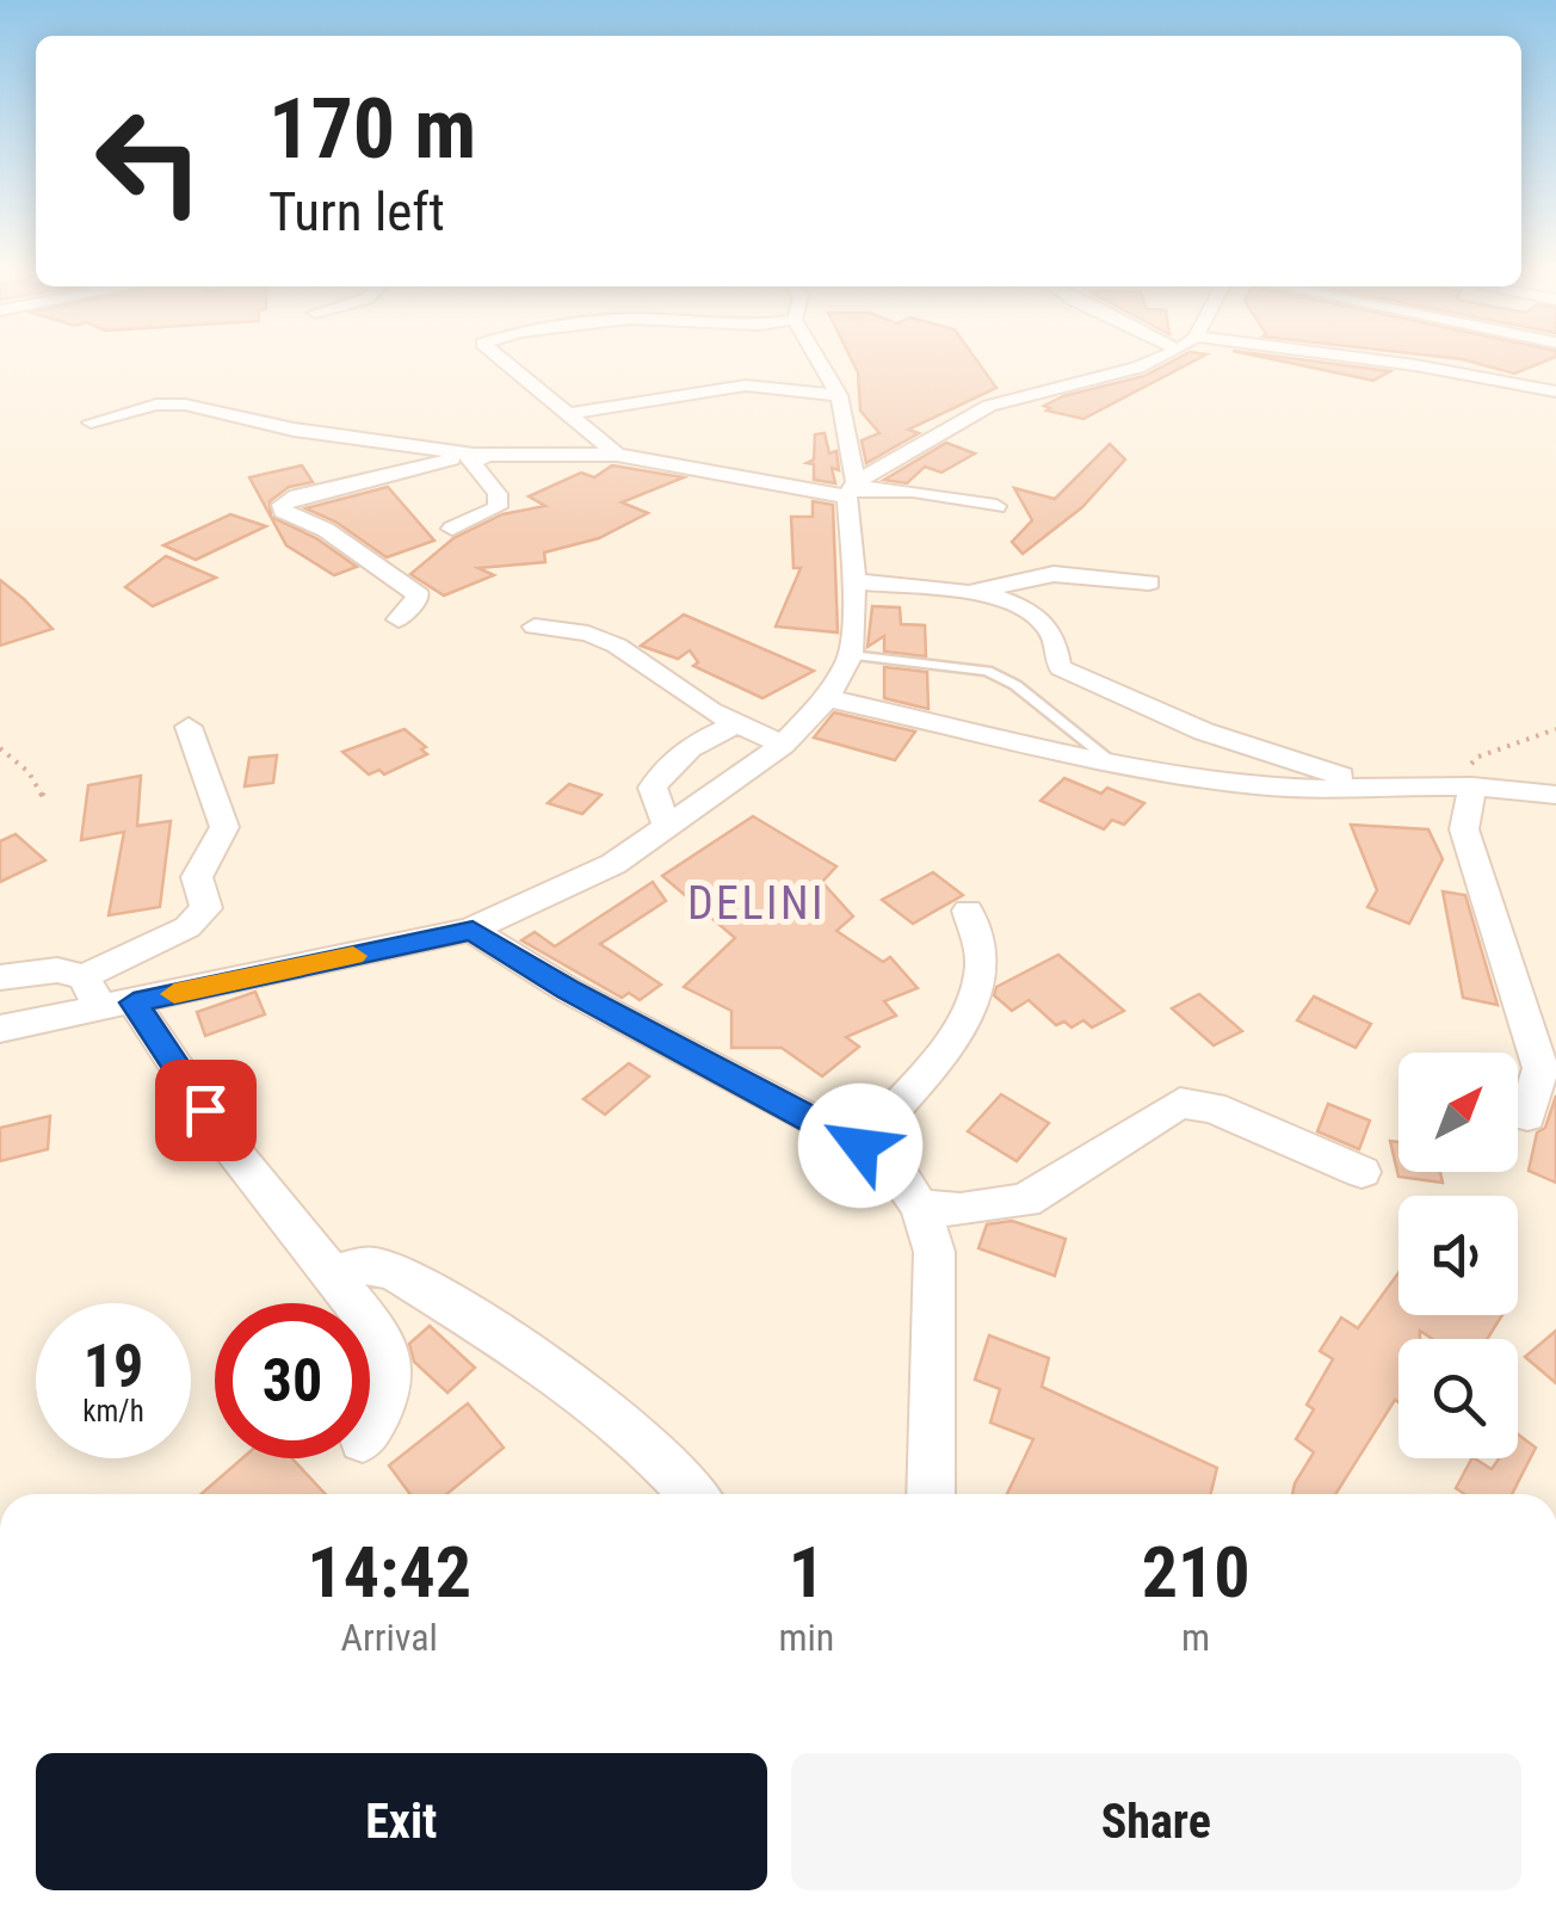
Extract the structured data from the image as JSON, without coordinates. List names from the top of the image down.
{
  "districts": ["DELINI"],
  "north": "top right",
  "page": {
    "turn": ["170 m", "Turn left"],
    "speed": "19 km/h",
    "limit": "30",
    "eta": [
      "14:42",
      "Arrival",
      "1",
      "min",
      "210",
      "m"
    ],
    "buttons": ["Exit", "Share"]
  }
}
